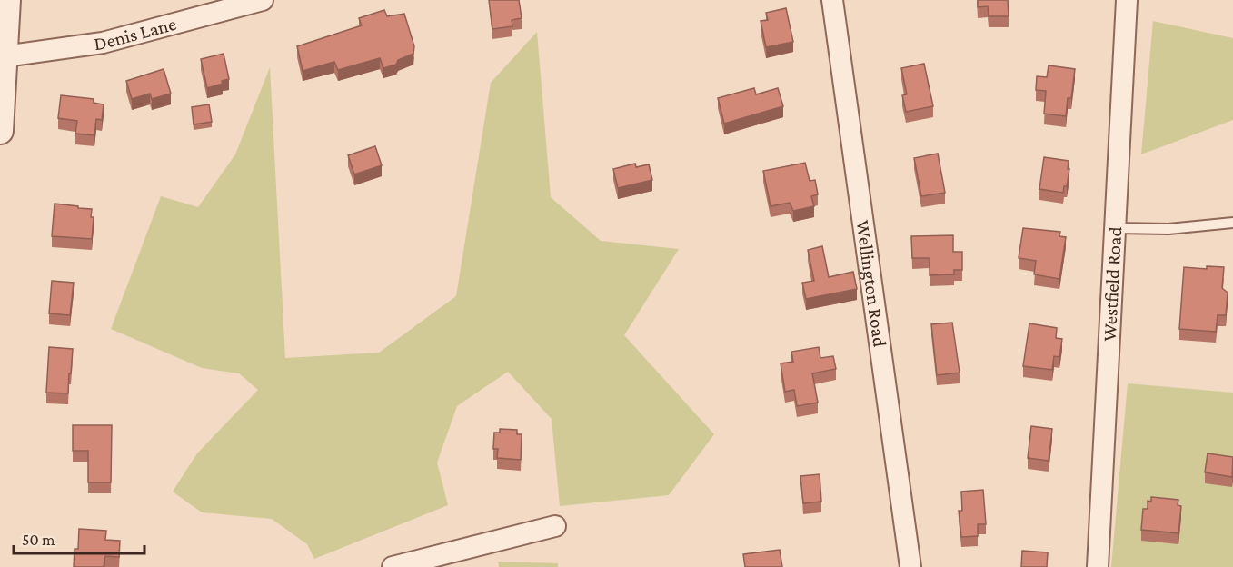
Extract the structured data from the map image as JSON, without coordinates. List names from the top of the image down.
{
  "streets": {
    "street": ["Denis Lane", "Wellington Road", "Westfield Road"]
  },
  "scale_bar": "50 m"
}
